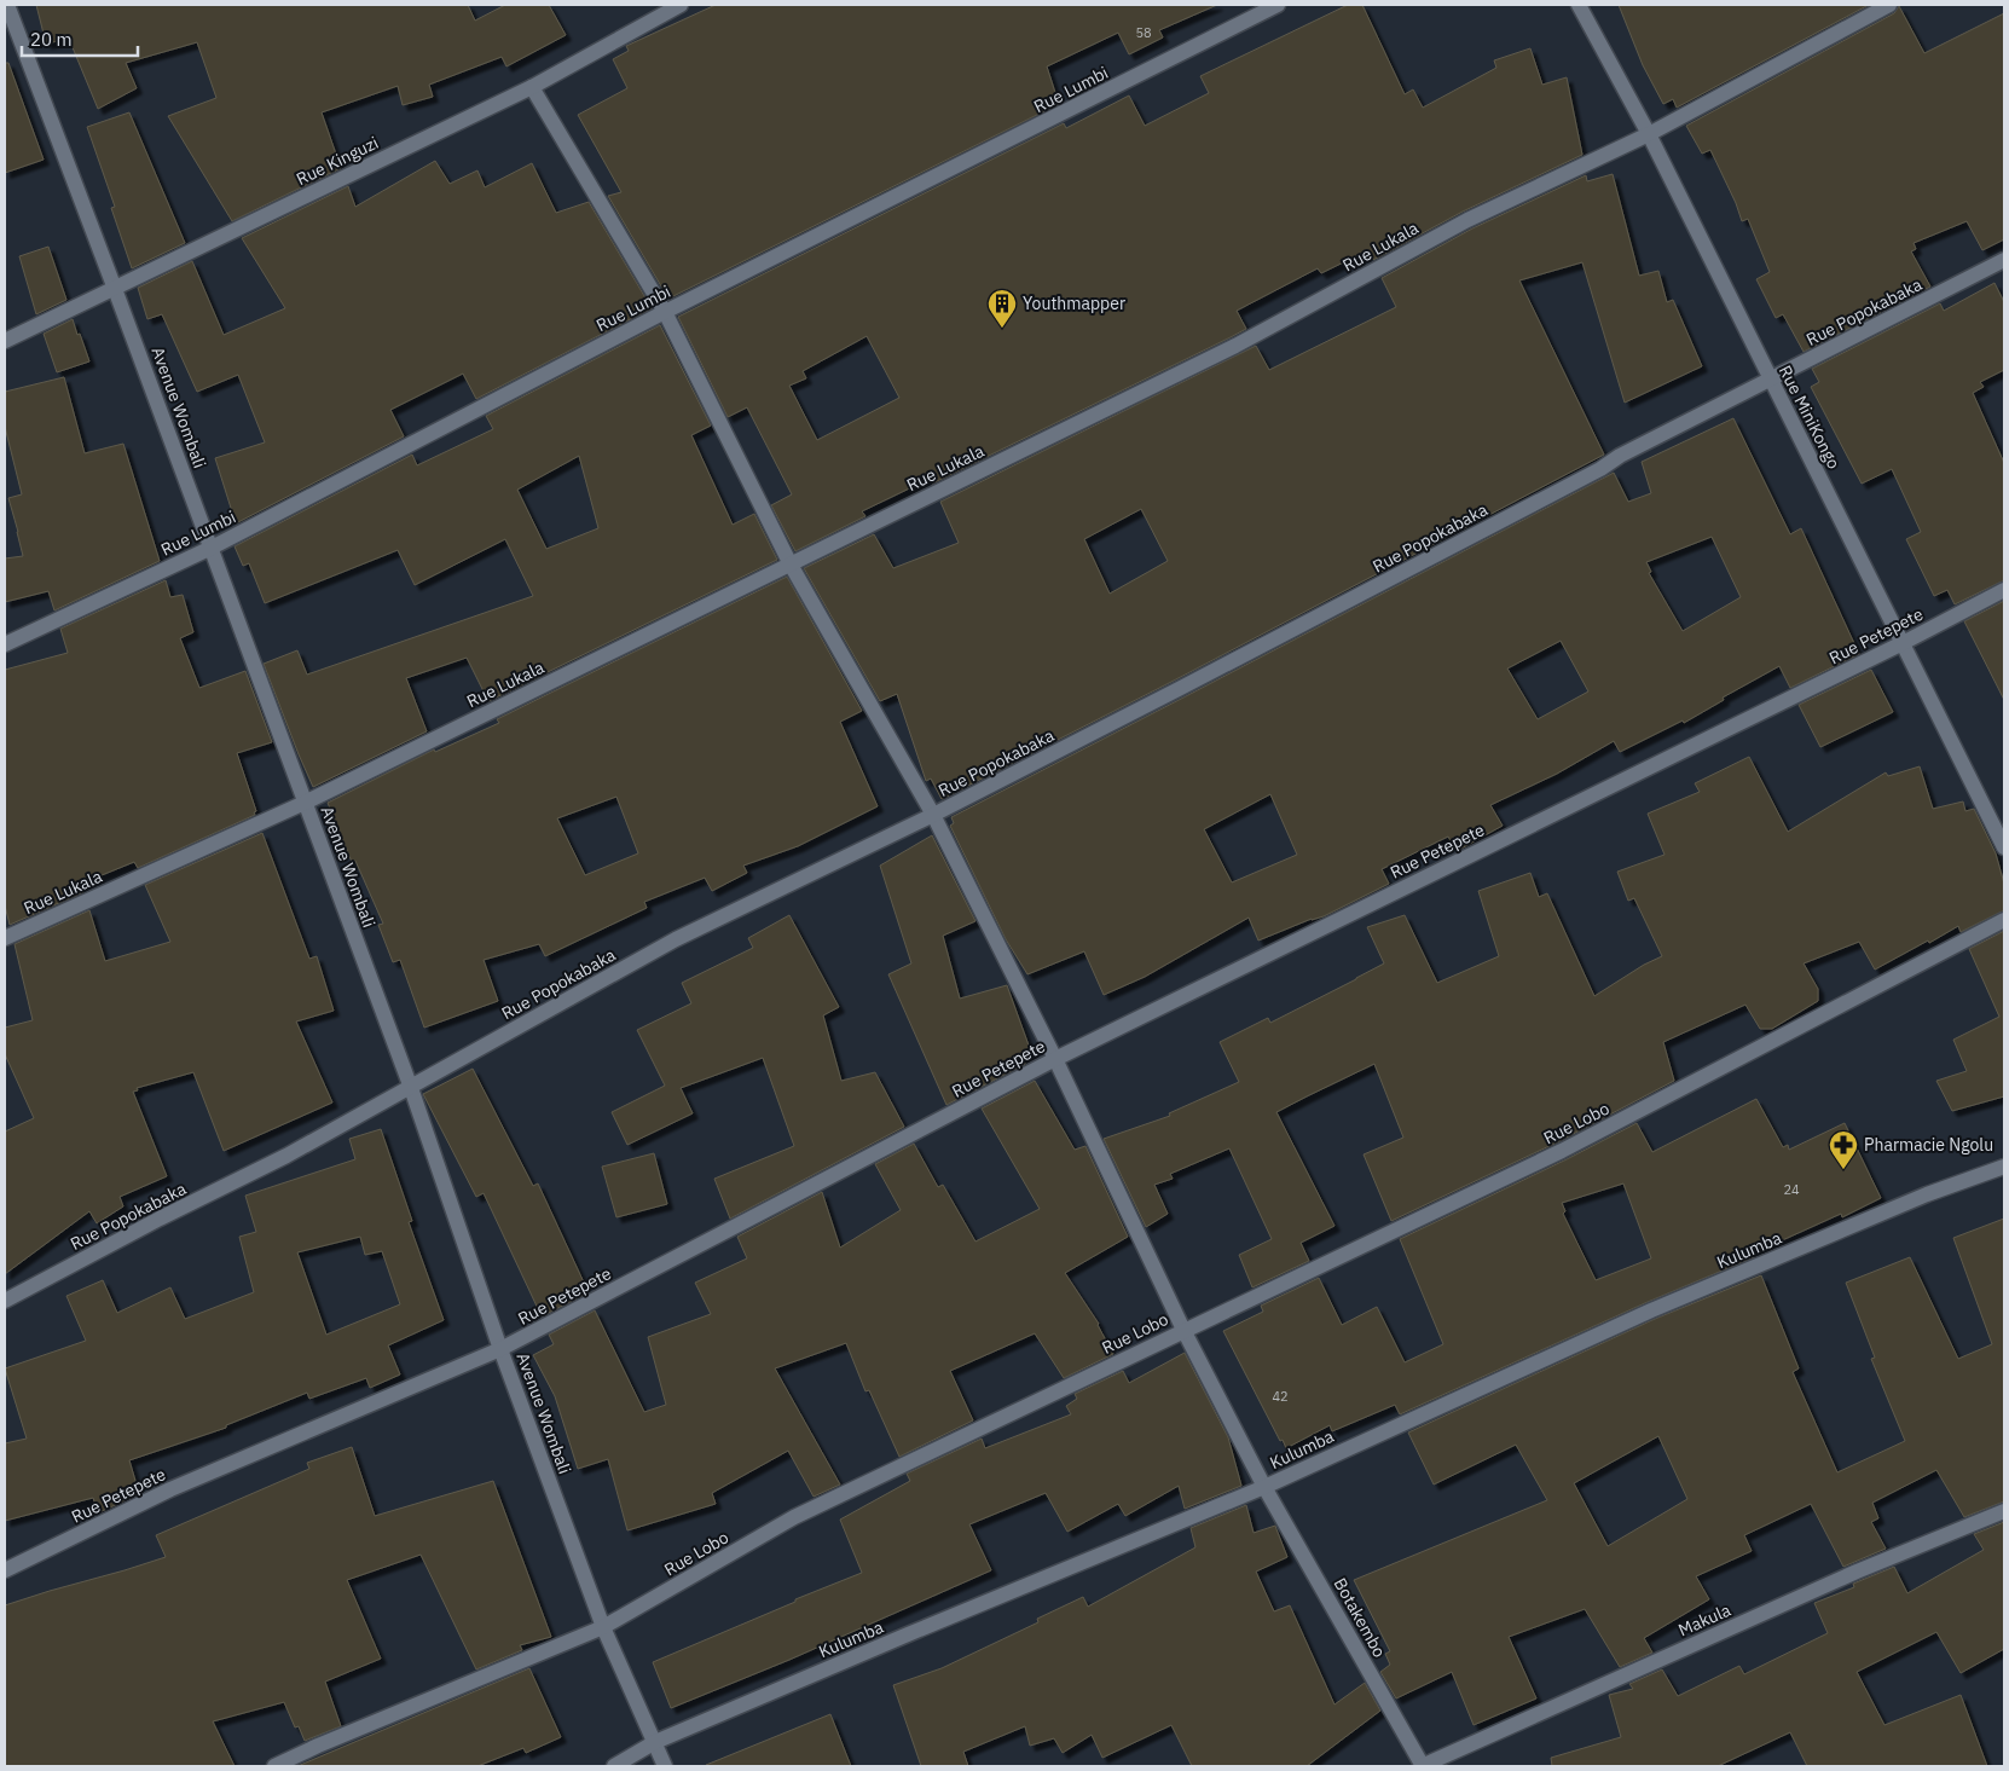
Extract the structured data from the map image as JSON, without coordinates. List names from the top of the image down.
{
  "streets": {
    "street": [
      "Rue Lumbi",
      "Rue Kinguzi",
      "Rue Lukala",
      "Rue Popokabaka",
      "Avenue Wombali",
      "Rue MiniKongo",
      "Rue Petepete",
      "Rue Lobo",
      "Kulumba",
      "Botakembo",
      "Makula"
    ]
  },
  "crossings": [
    ["Rue Lumbi", "Avenue Wombali"],
    ["Rue Lumbi", "Botakembo"],
    ["Rue Kinguzi", "Avenue Wombali"],
    ["Rue Kinguzi", "Botakembo"],
    ["Rue Lukala", "Avenue Wombali"],
    ["Rue Lukala", "Rue MiniKongo"],
    ["Rue Lukala", "Botakembo"],
    ["Rue Popokabaka", "Avenue Wombali"],
    ["Rue Popokabaka", "Rue MiniKongo"],
    ["Rue Popokabaka", "Botakembo"],
    ["Avenue Wombali", "Rue Petepete"],
    ["Avenue Wombali", "Rue Lobo"],
    ["Avenue Wombali", "Kulumba"],
    ["Rue MiniKongo", "Rue Petepete"],
    ["Rue Petepete", "Botakembo"],
    ["Rue Lobo", "Botakembo"],
    ["Kulumba", "Botakembo"],
    ["Botakembo", "Makula"]
  ],
  "places": {
    "building": ["Youthmapper"],
    "pharmacy": ["Pharmacie Ngolu"]
  },
  "house_numbers": ["58", "24", "42"],
  "scale_bar": "20 m"
}
